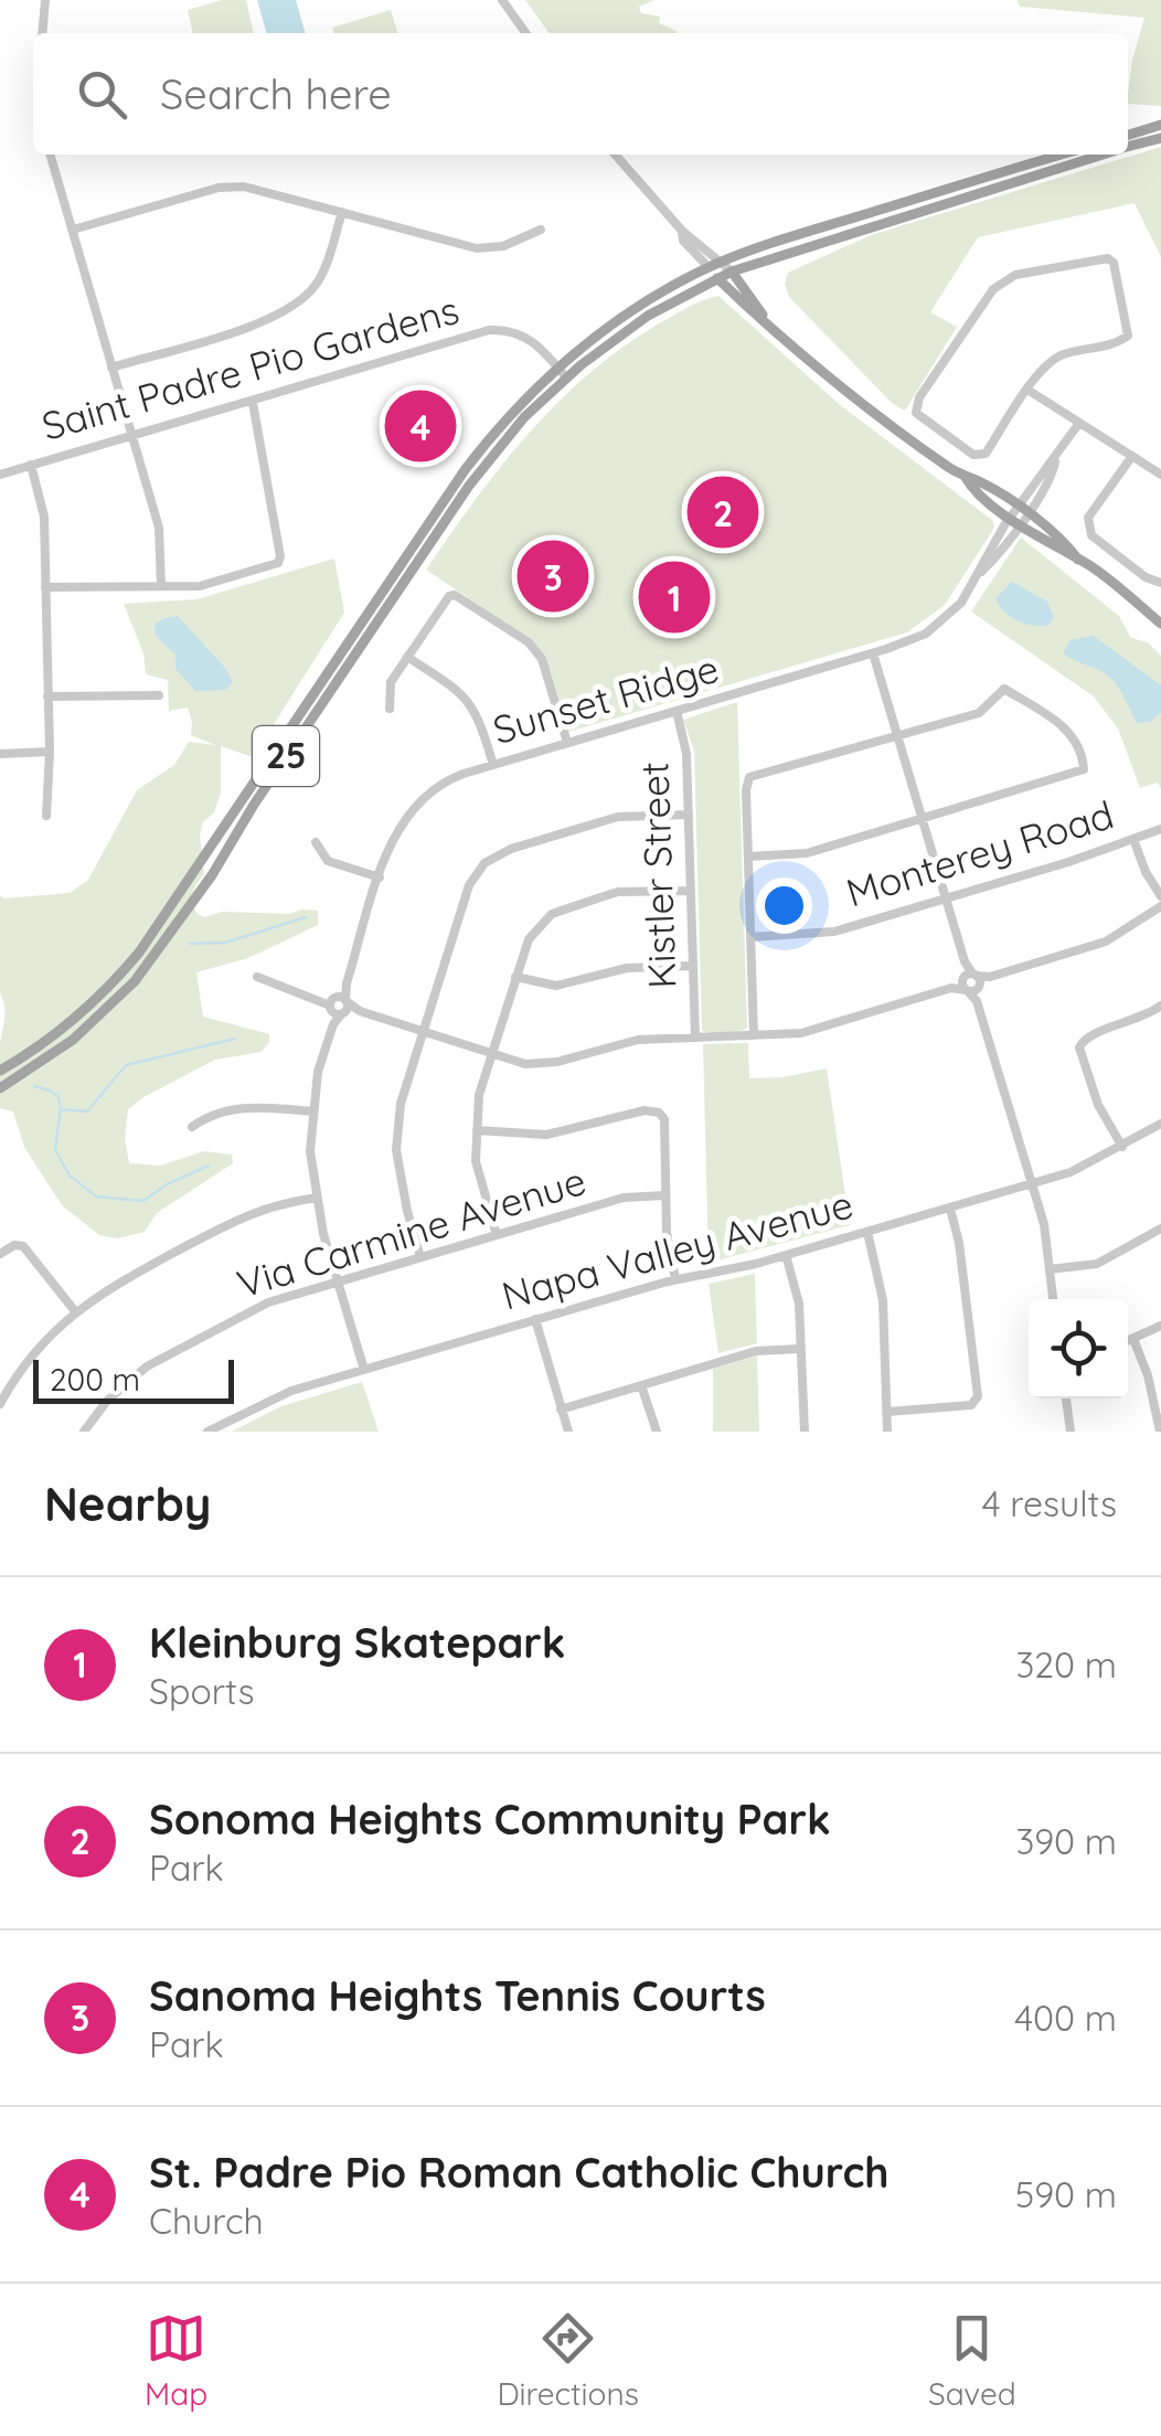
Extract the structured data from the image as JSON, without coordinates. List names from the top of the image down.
{
  "streets": {
    "main road": ["25"],
    "street": [
      "Saint Padre Pio Gardens",
      "Sunset Ridge",
      "Monterey Road",
      "Kistler Street",
      "Via Carmine Avenue",
      "Napa Valley Avenue"
    ]
  },
  "crossings": [
    ["Saint Padre Pio Gardens", "25"],
    ["Sunset Ridge", "Kistler Street"]
  ],
  "scale_bar": "200 m",
  "page": {
    "search": "Search here",
    "pins": [
      "4",
      "2",
      "3",
      "1"
    ],
    "scale": "200 m",
    "heading": ["Nearby", "4 results"],
    "list": [
      {
        "mark": "1",
        "name": "Kleinburg Skatepark",
        "note": "Sports",
        "value": "320 m"
      },
      {
        "mark": "2",
        "name": "Sonoma Heights Community Park",
        "note": "Park",
        "value": "390 m"
      },
      {
        "mark": "3",
        "name": "Sanoma Heights Tennis Courts",
        "note": "Park",
        "value": "400 m"
      },
      {
        "mark": "4",
        "name": "St. Padre Pio Roman Catholic Church",
        "note": "Church",
        "value": "590 m"
      }
    ],
    "nav": ["Map", "Directions", "Saved"]
  }
}
